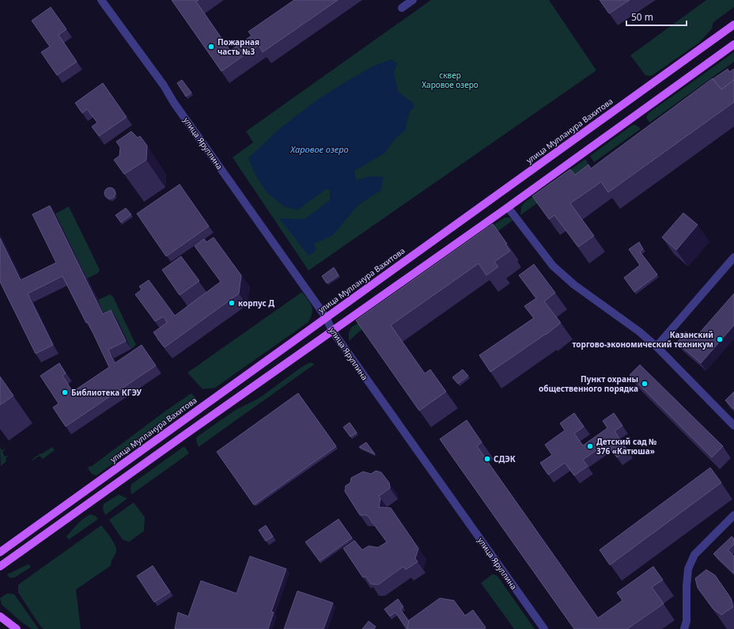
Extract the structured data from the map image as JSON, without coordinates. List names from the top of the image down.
{
  "streets": {
    "main road": ["улица Мулланура Вахитова"],
    "street": ["улица Яруллина"]
  },
  "crossings": [
    ["улица Мулланура Вахитова", "улица Яруллина"]
  ],
  "water": ["Харовое озеро"],
  "parks": ["сквер Харовое озеро"],
  "places": [
    "Пожарная часть №3",
    "корпус Д",
    "Казанский торгово-экономический техникум",
    "Пункт охраны общественного порядка",
    "Библиотека КГЭУ",
    "Детский сад № 376 «Катюша»",
    "СДЭК"
  ],
  "scale_bar": "50 m"
}
